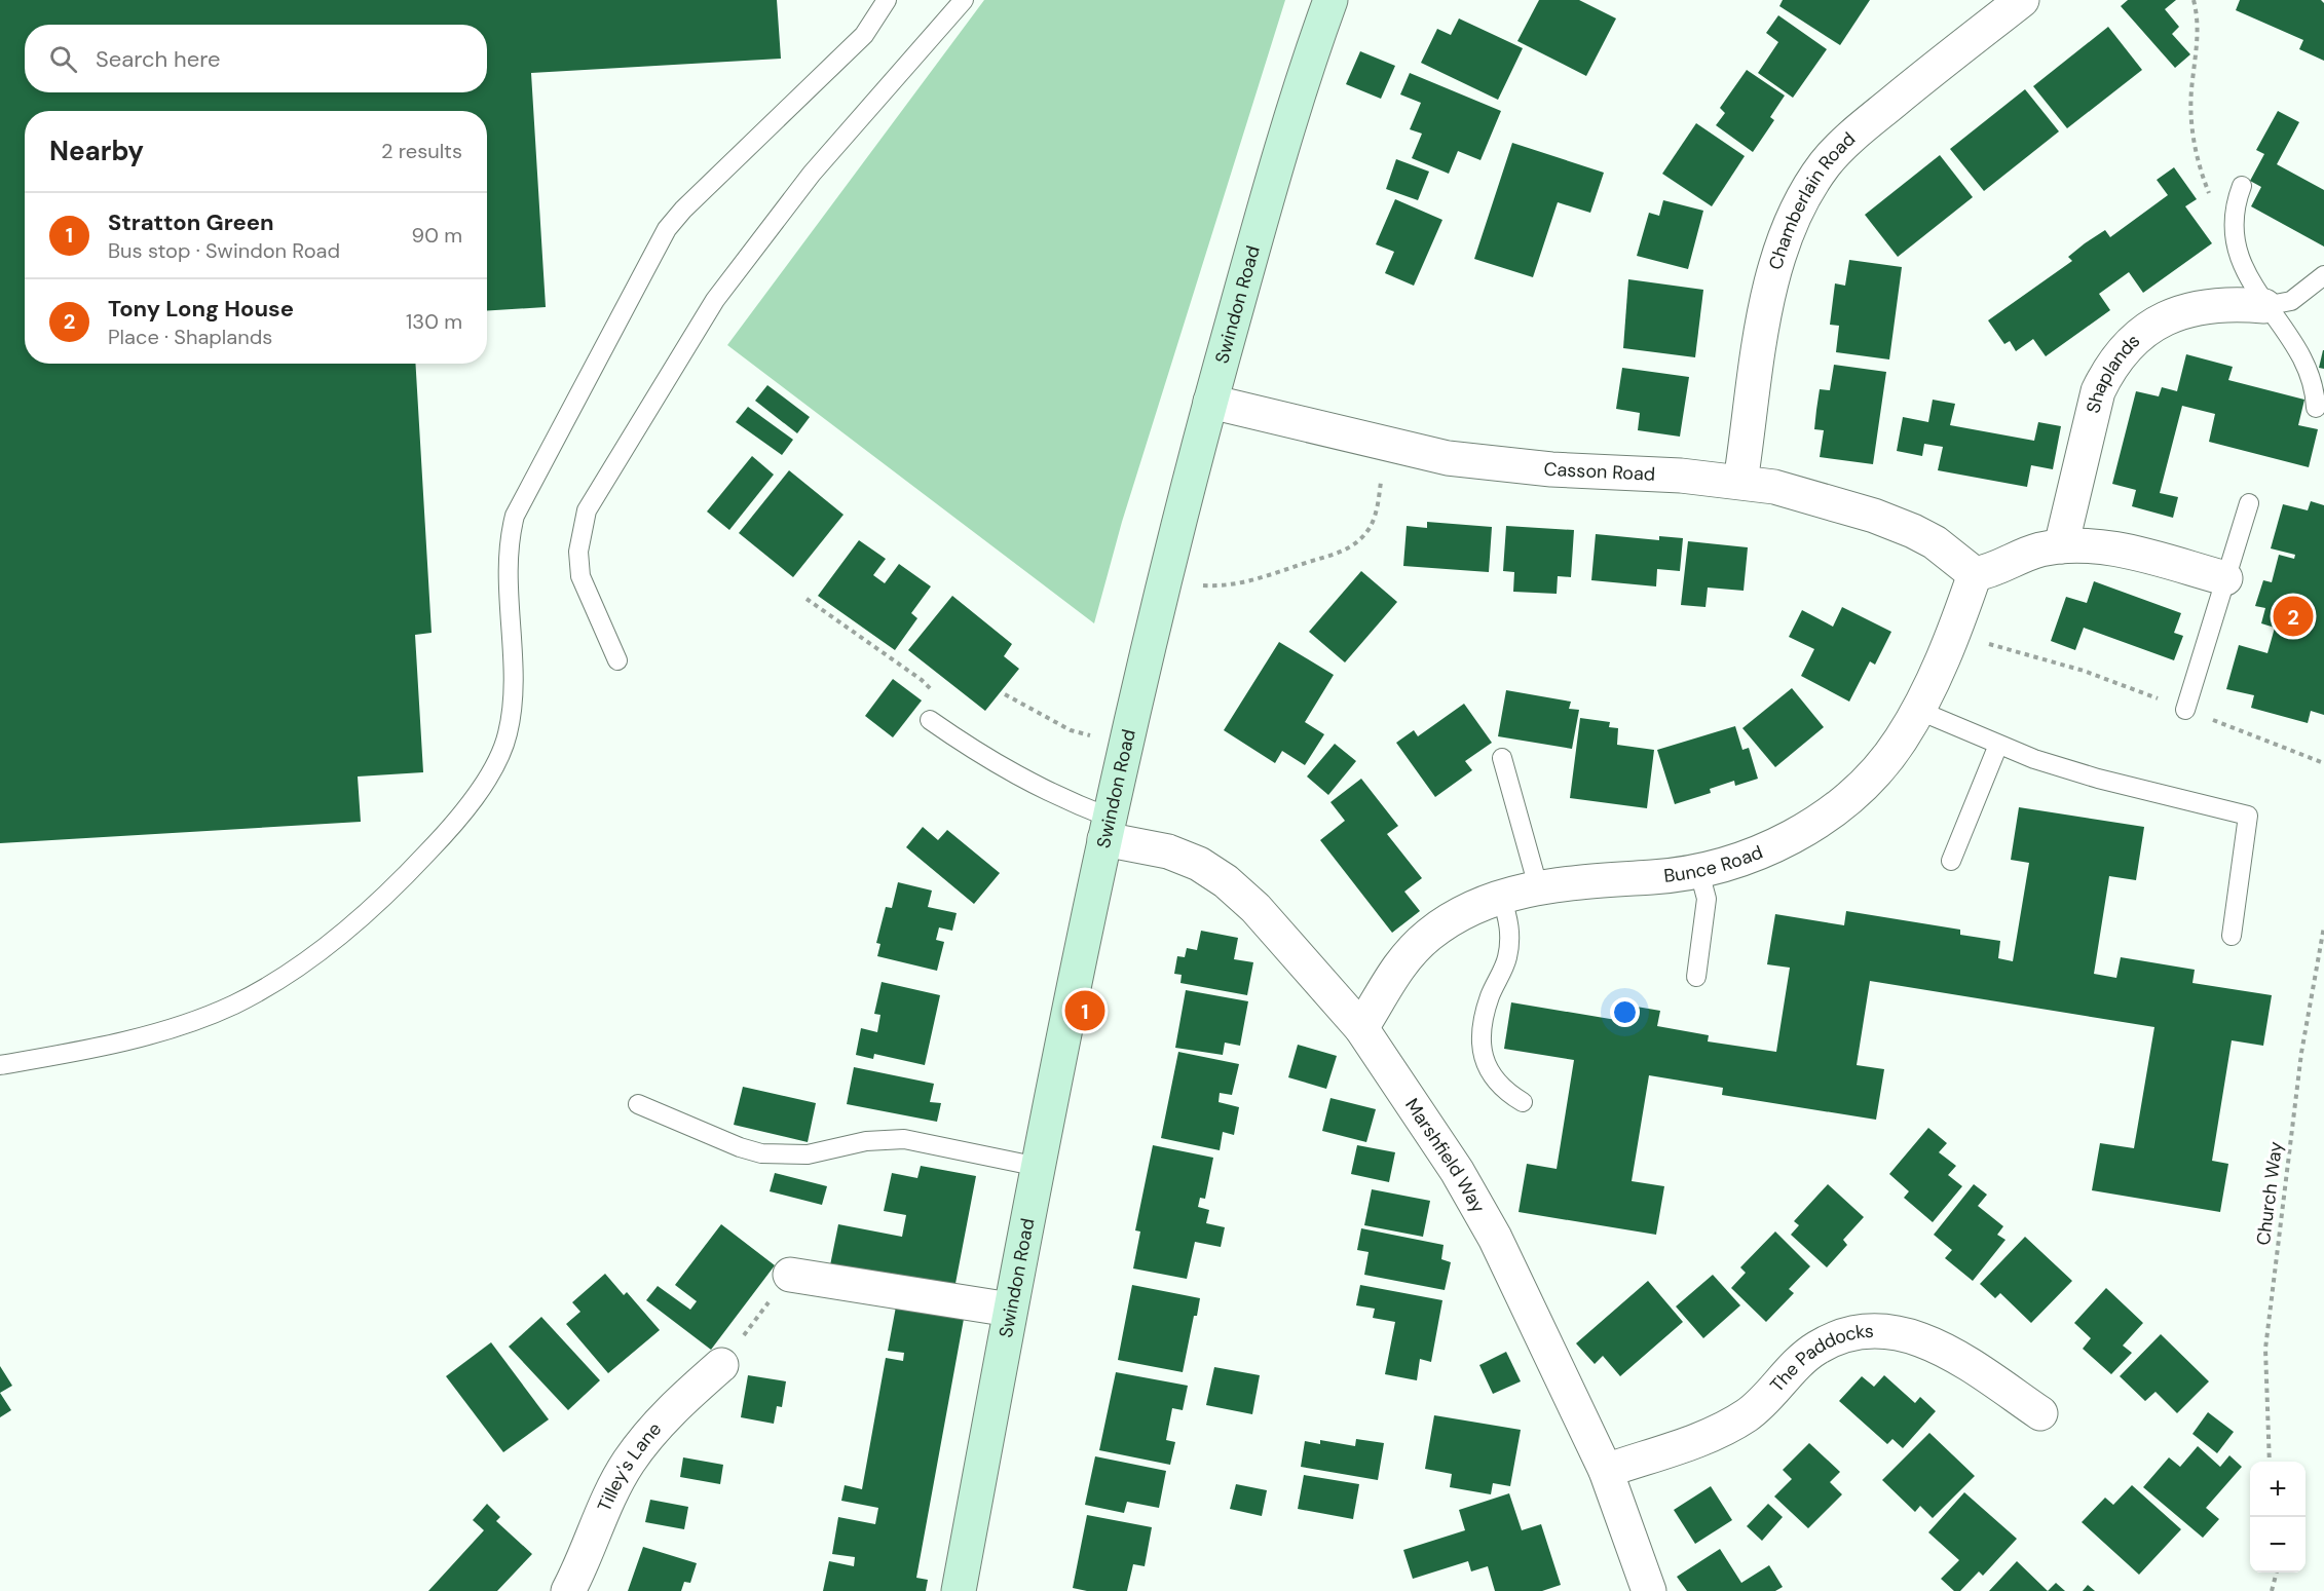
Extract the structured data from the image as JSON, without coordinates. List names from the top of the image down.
{
  "streets": {
    "main road": ["Swindon Road"],
    "street": [
      "Chamberlain Road",
      "Shaplands",
      "Casson Road",
      "Bunce Road",
      "Marshfield Way",
      "The Paddocks",
      "Tilley's Lane"
    ],
    "path": ["Church Way"]
  },
  "crossings": [
    ["Chamberlain Road", "Casson Road"],
    ["Swindon Road", "Casson Road"],
    ["Swindon Road", "Marshfield Way"],
    ["Casson Road", "Bunce Road"],
    ["Bunce Road", "Marshfield Way"],
    ["Marshfield Way", "The Paddocks"]
  ],
  "page": {
    "search": "Search here",
    "heading": ["Nearby", "2 results"],
    "list": [
      {
        "mark": "1",
        "name": "Stratton Green",
        "note": "Bus stop · Swindon Road",
        "value": "90 m"
      },
      {
        "mark": "2",
        "name": "Tony Long House",
        "note": "Place · Shaplands",
        "value": "130 m"
      }
    ],
    "pins": ["2", "1"],
    "map_buttons": ["+", "−"]
  }
}
